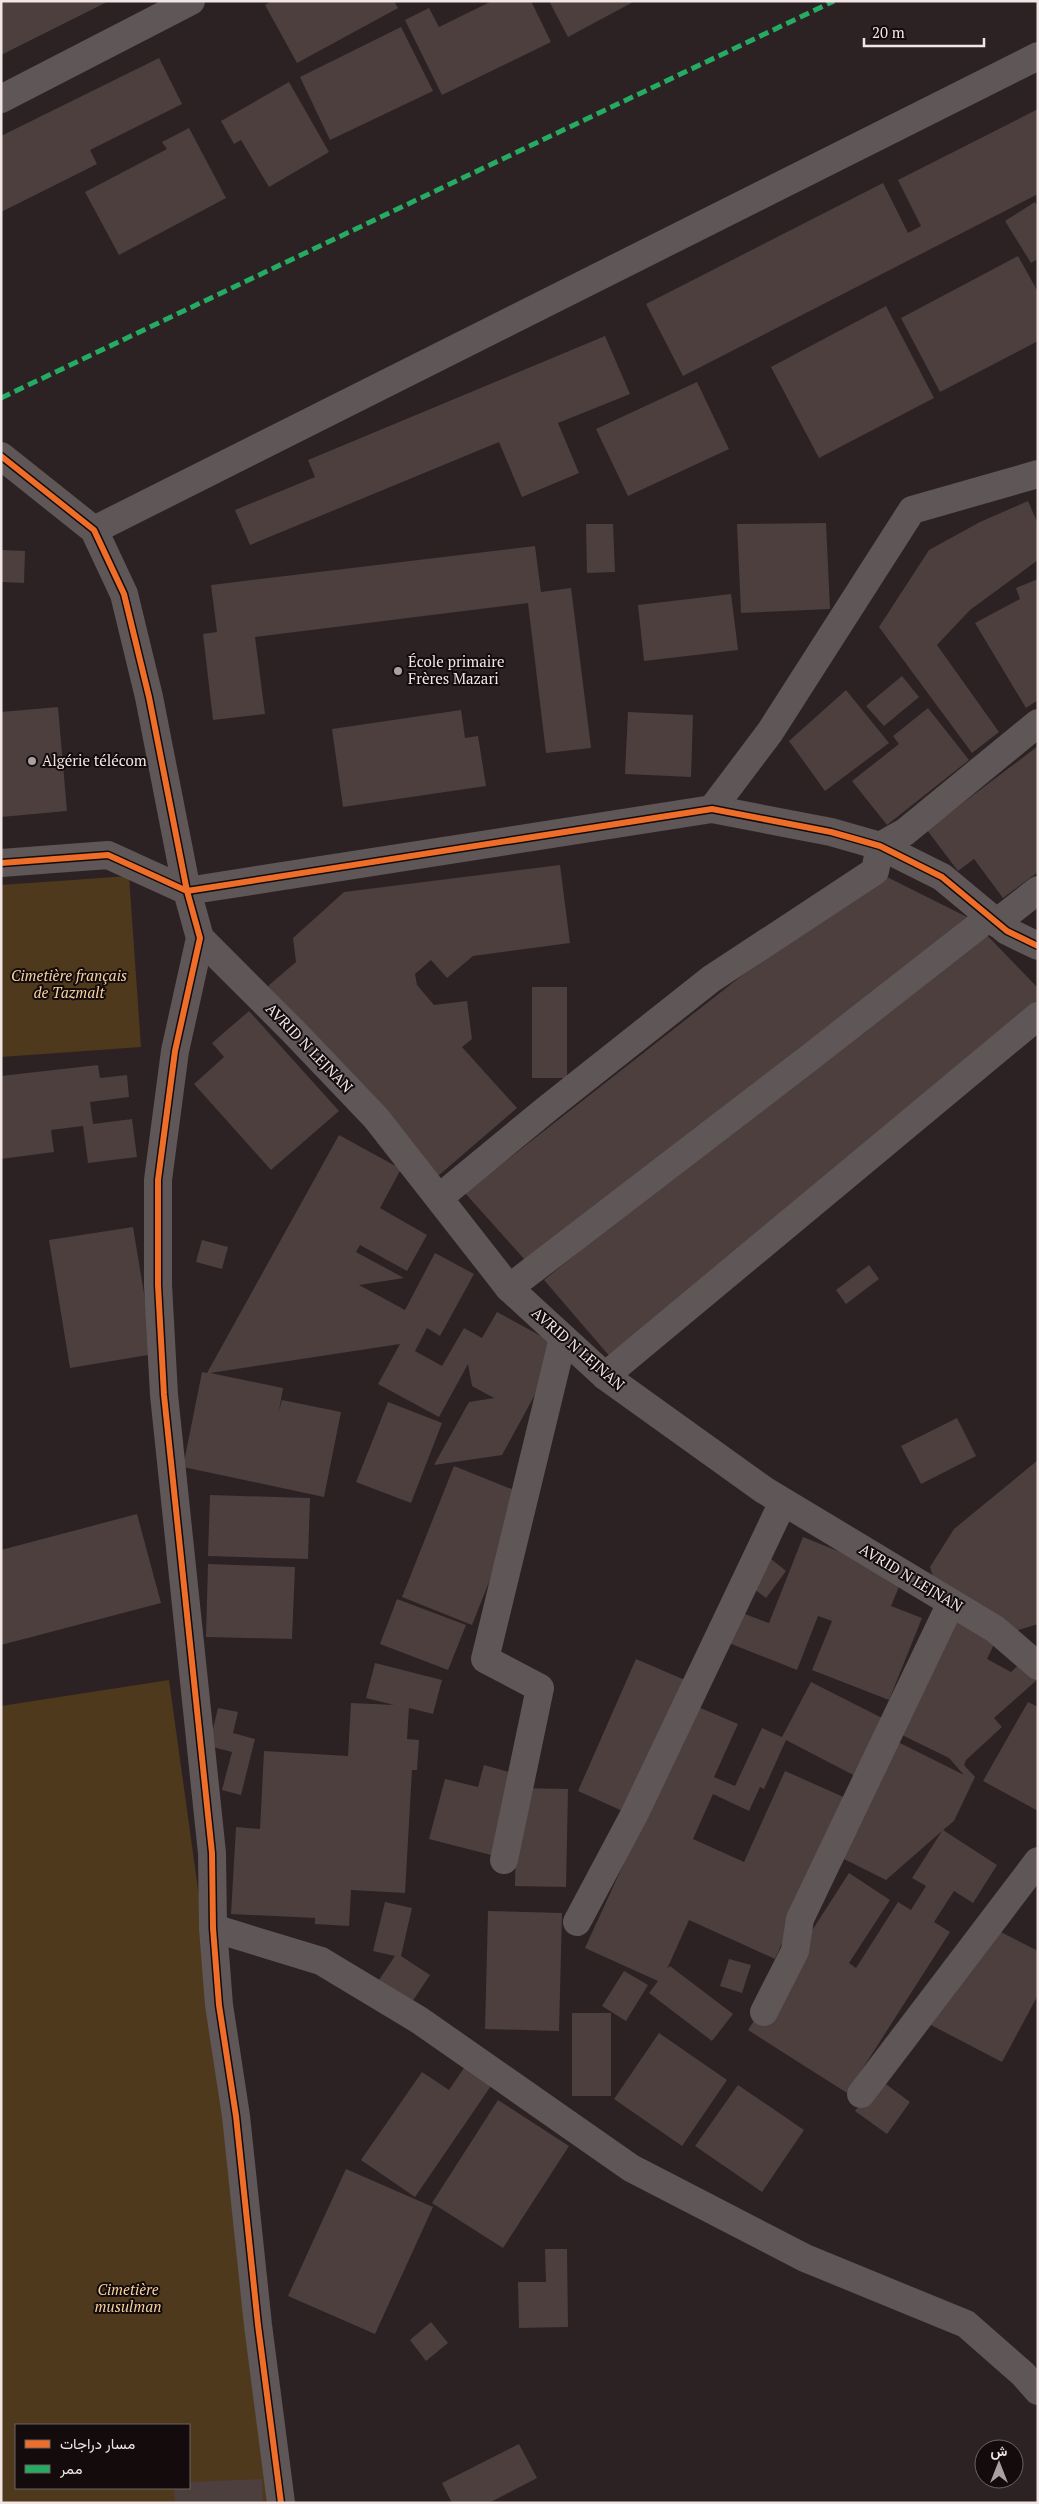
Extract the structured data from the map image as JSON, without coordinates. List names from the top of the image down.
{
  "streets": {
    "street": ["AVRID N LEJNAN"]
  },
  "parks": ["Cimetière français de Tazmalt", "Cimetière musulman"],
  "places": ["École primaire Frères Mazari", "Algérie télécom"],
  "legend": ["مسار دراجات", "ممر"],
  "scale_bar": "20 m",
  "north": "top"
}
